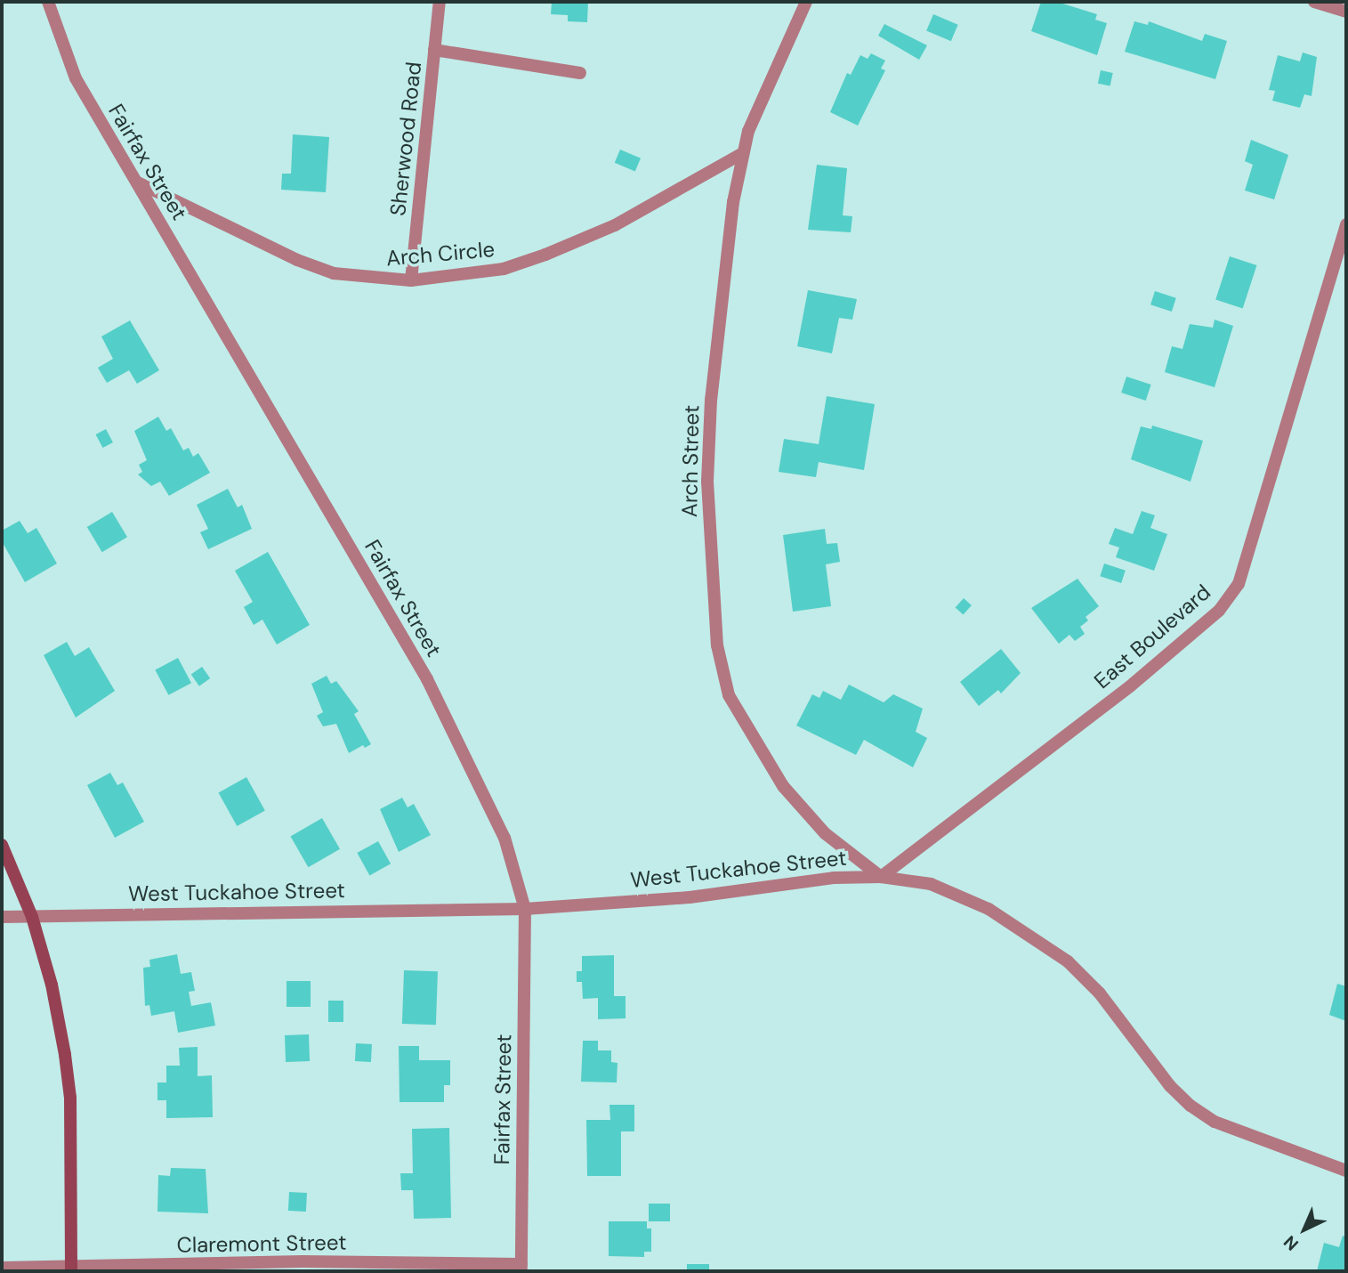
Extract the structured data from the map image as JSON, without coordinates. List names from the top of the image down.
{
  "streets": {
    "street": [
      "Sherwood Road",
      "Fairfax Street",
      "Arch Circle",
      "Arch Street",
      "East Boulevard",
      "West Tuckahoe Street",
      "Claremont Street"
    ]
  },
  "crossings": [
    ["Sherwood Road", "Arch Circle"],
    ["Fairfax Street", "Arch Circle"],
    ["Fairfax Street", "West Tuckahoe Street"],
    ["Fairfax Street", "Claremont Street"],
    ["Arch Circle", "Arch Street"],
    ["Arch Street", "East Boulevard"],
    ["Arch Street", "West Tuckahoe Street"],
    ["East Boulevard", "West Tuckahoe Street"]
  ],
  "north": "bottom left"
}
